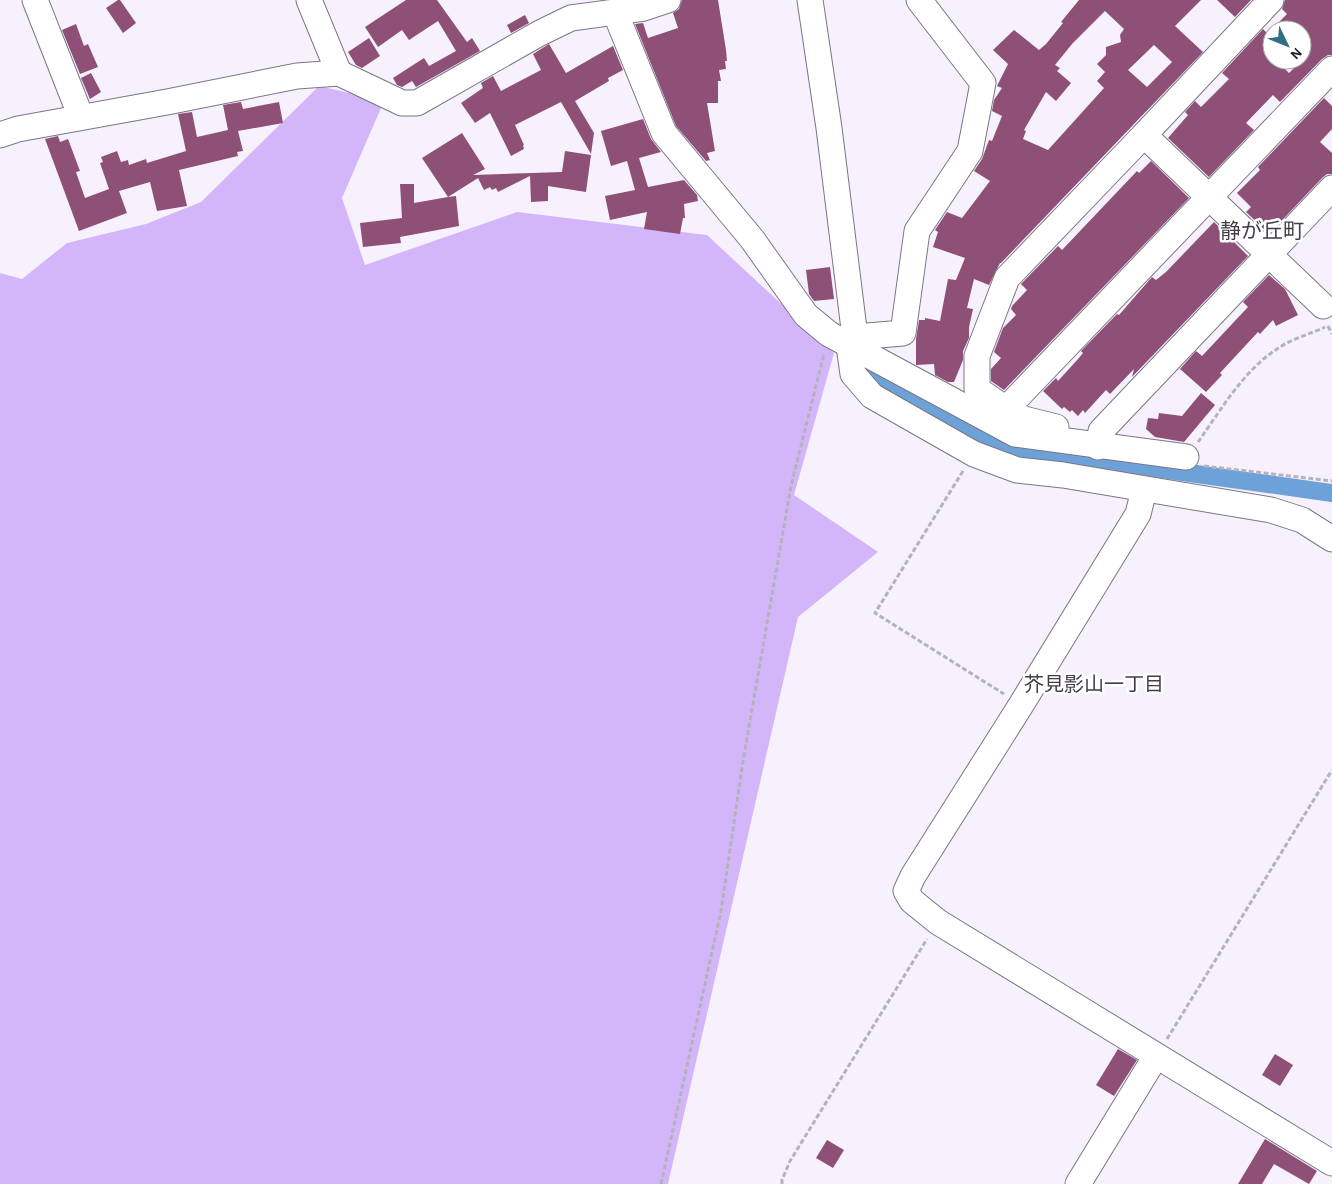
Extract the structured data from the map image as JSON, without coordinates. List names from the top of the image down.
{
  "districts": ["静が丘町", "芥見影山一丁目"],
  "north": "bottom right"
}
